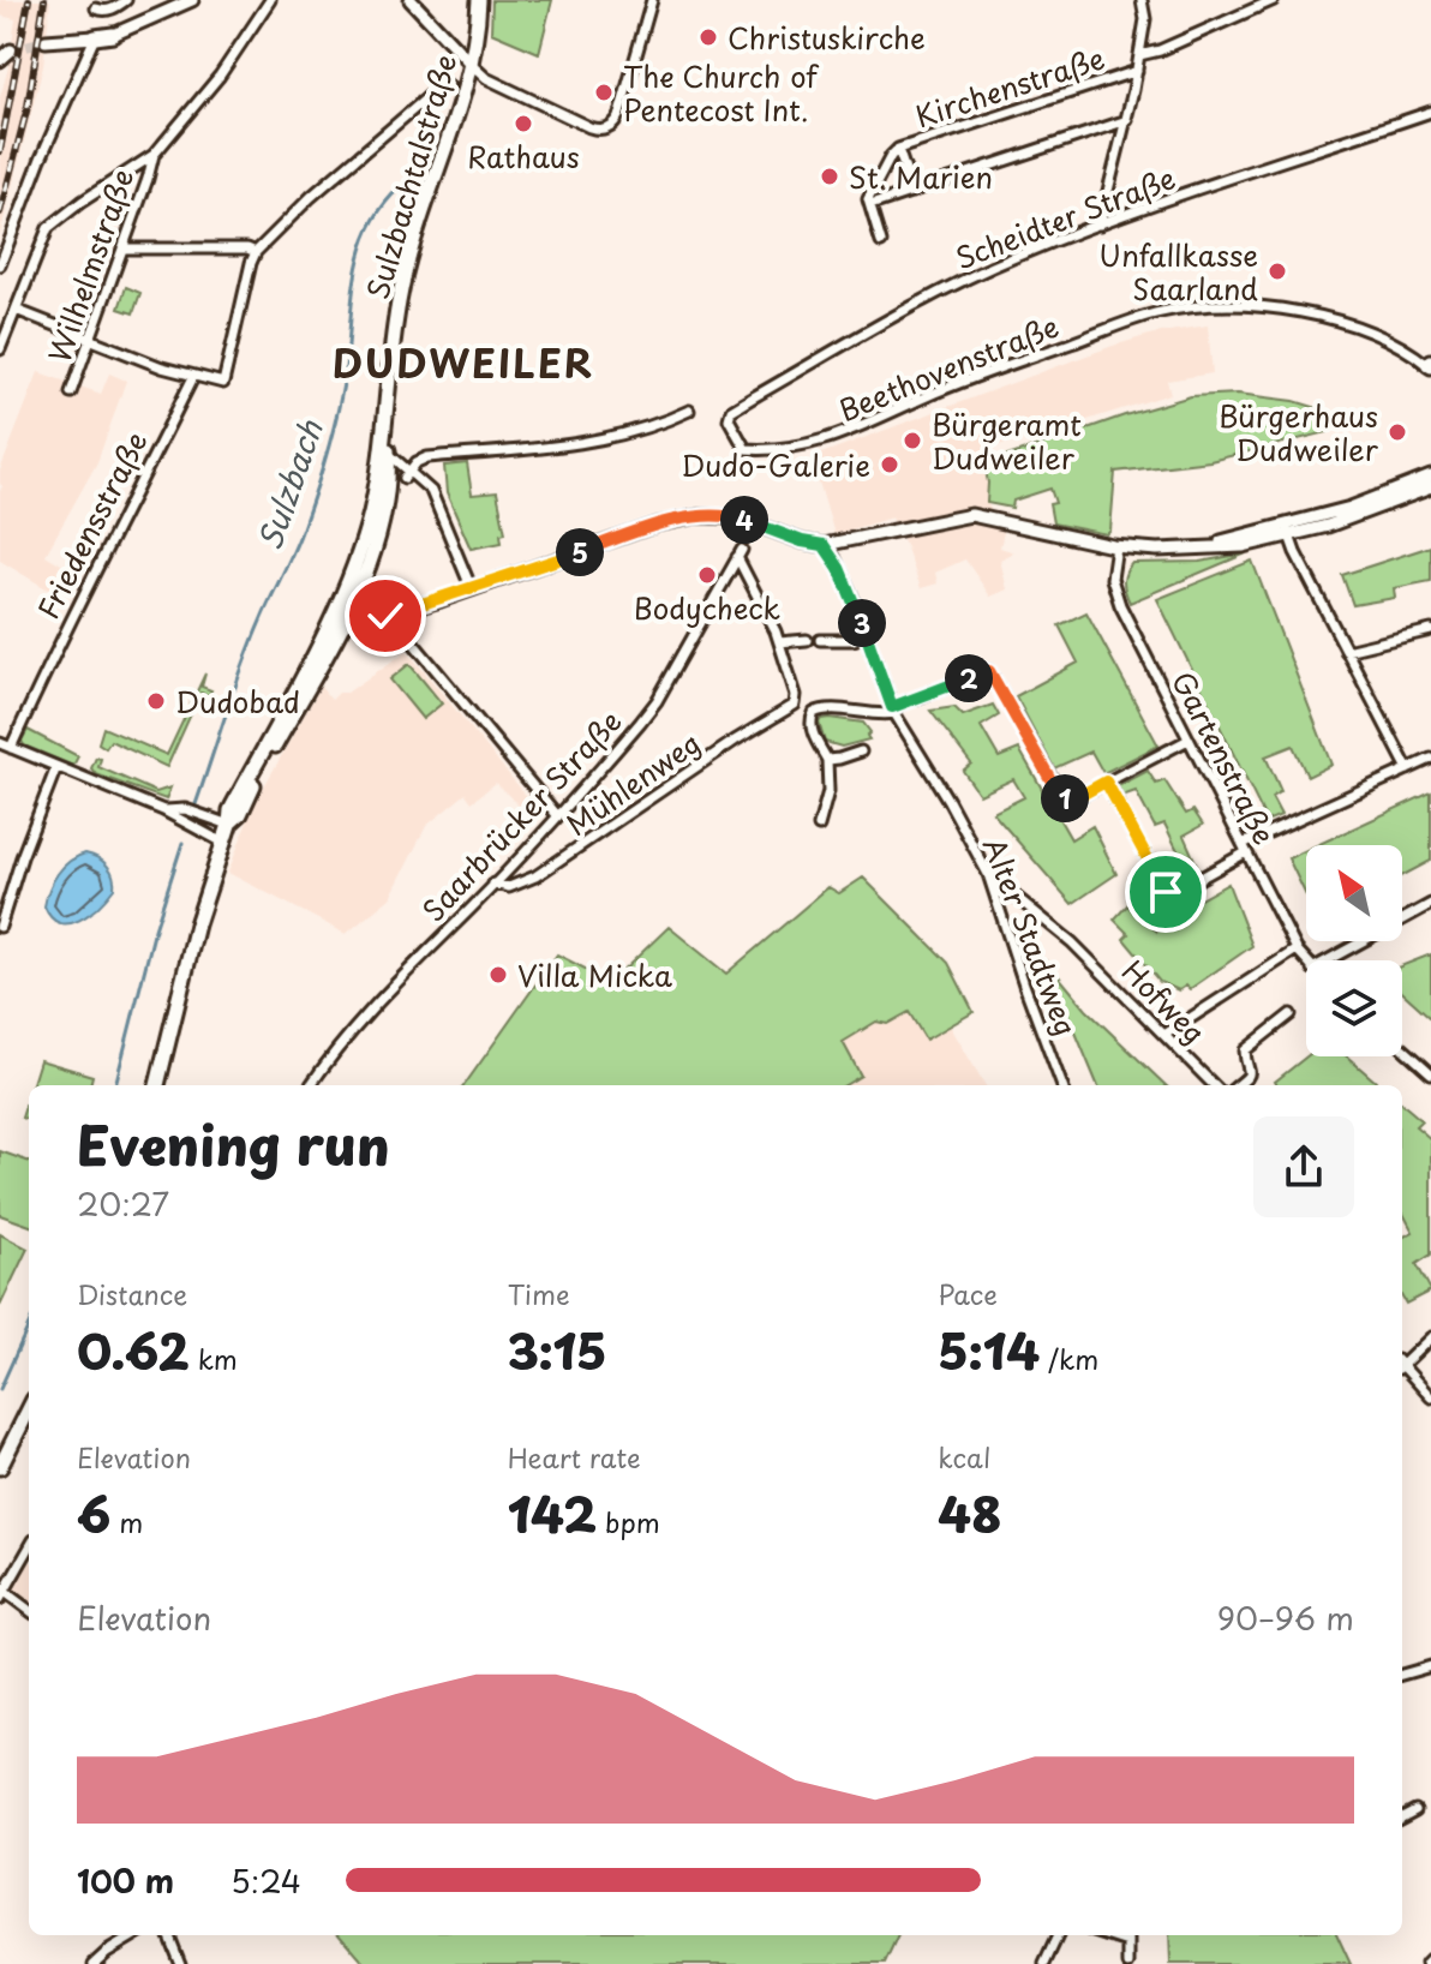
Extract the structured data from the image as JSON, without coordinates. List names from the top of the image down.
{
  "streets": {
    "main road": ["Sulzbachtalstraße"],
    "street": [
      "Kirchenstraße",
      "Scheidter Straße",
      "Wilhelmstraße",
      "Beethovenstraße",
      "Friedensstraße",
      "Gartenstraße",
      "Mühlenweg",
      "Saarbrücker Straße",
      "Alter Stadtweg",
      "Hofweg"
    ]
  },
  "crossings": [
    ["Scheidter Straße", "Beethovenstraße"],
    ["Mühlenweg", "Saarbrücker Straße"],
    ["Alter Stadtweg", "Hofweg"]
  ],
  "districts": ["DUDWEILER"],
  "water": ["Sulzbach"],
  "places": [
    "Christuskirche",
    "The Church of Pentecost Int.",
    "Rathaus",
    "St. Marien",
    "Unfallkasse Saarland",
    "Bürgerhaus Dudweiler",
    "Bürgeramt Dudweiler",
    "Dudo-Galerie",
    "Bodycheck",
    "Dudobad",
    "Villa Micka"
  ],
  "north": "top left",
  "page": {
    "pins": [
      "4",
      "5",
      "3",
      "2",
      "1"
    ],
    "heading": ["Evening run", "20:27"],
    "stats": [
      ["Distance", "0.62 km"],
      ["Time", "3:15"],
      ["Pace", "5:14 /km"],
      ["Elevation", "6 m"],
      ["Heart rate", "142 bpm"],
      ["kcal", "48"]
    ],
    "chart": ["Elevation", "90–96 m"],
    "list": [
      {
        "name": "100 m",
        "note": "5:24"
      }
    ]
  }
}
